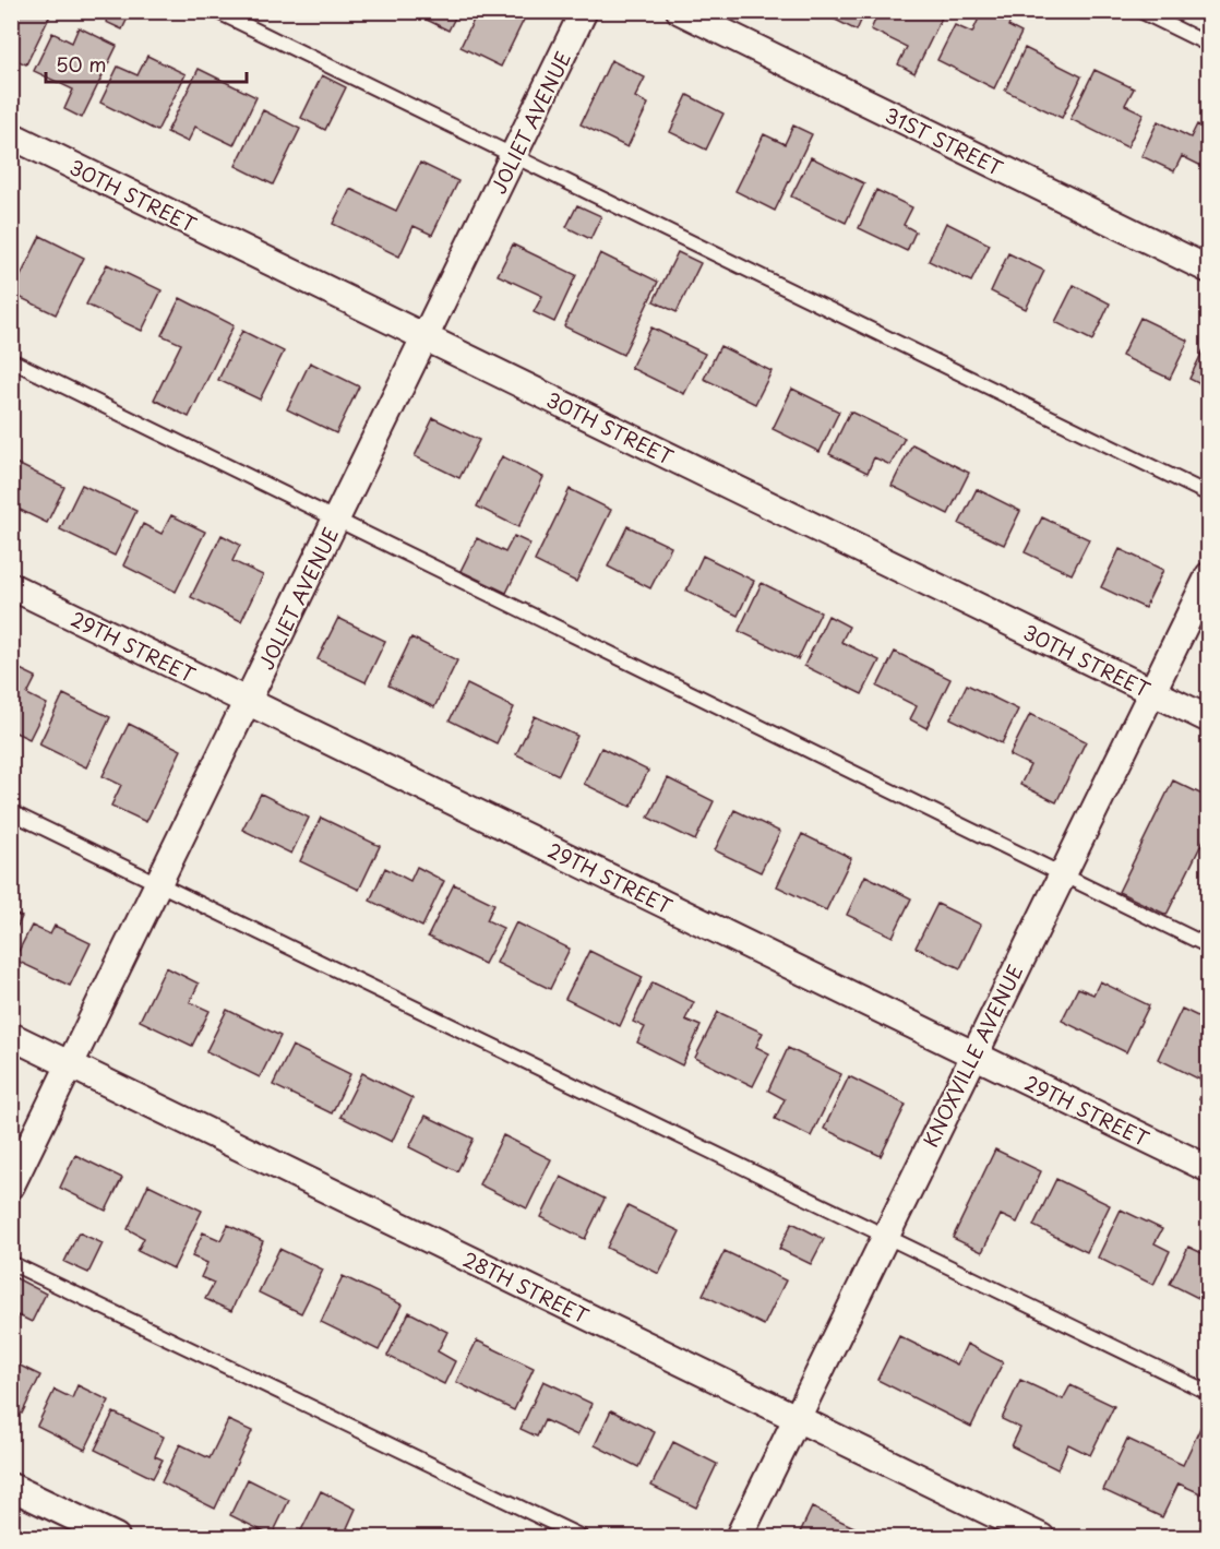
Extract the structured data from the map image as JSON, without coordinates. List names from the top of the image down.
{
  "streets": {
    "street": [
      "JOLIET AVENUE",
      "31ST STREET",
      "30TH STREET",
      "29TH STREET",
      "KNOXVILLE AVENUE",
      "28TH STREET"
    ]
  },
  "crossings": [
    ["JOLIET AVENUE", "30TH STREET"],
    ["JOLIET AVENUE", "29TH STREET"],
    ["JOLIET AVENUE", "28TH STREET"],
    ["30TH STREET", "KNOXVILLE AVENUE"],
    ["29TH STREET", "KNOXVILLE AVENUE"],
    ["KNOXVILLE AVENUE", "28TH STREET"]
  ],
  "scale_bar": "50 m"
}
